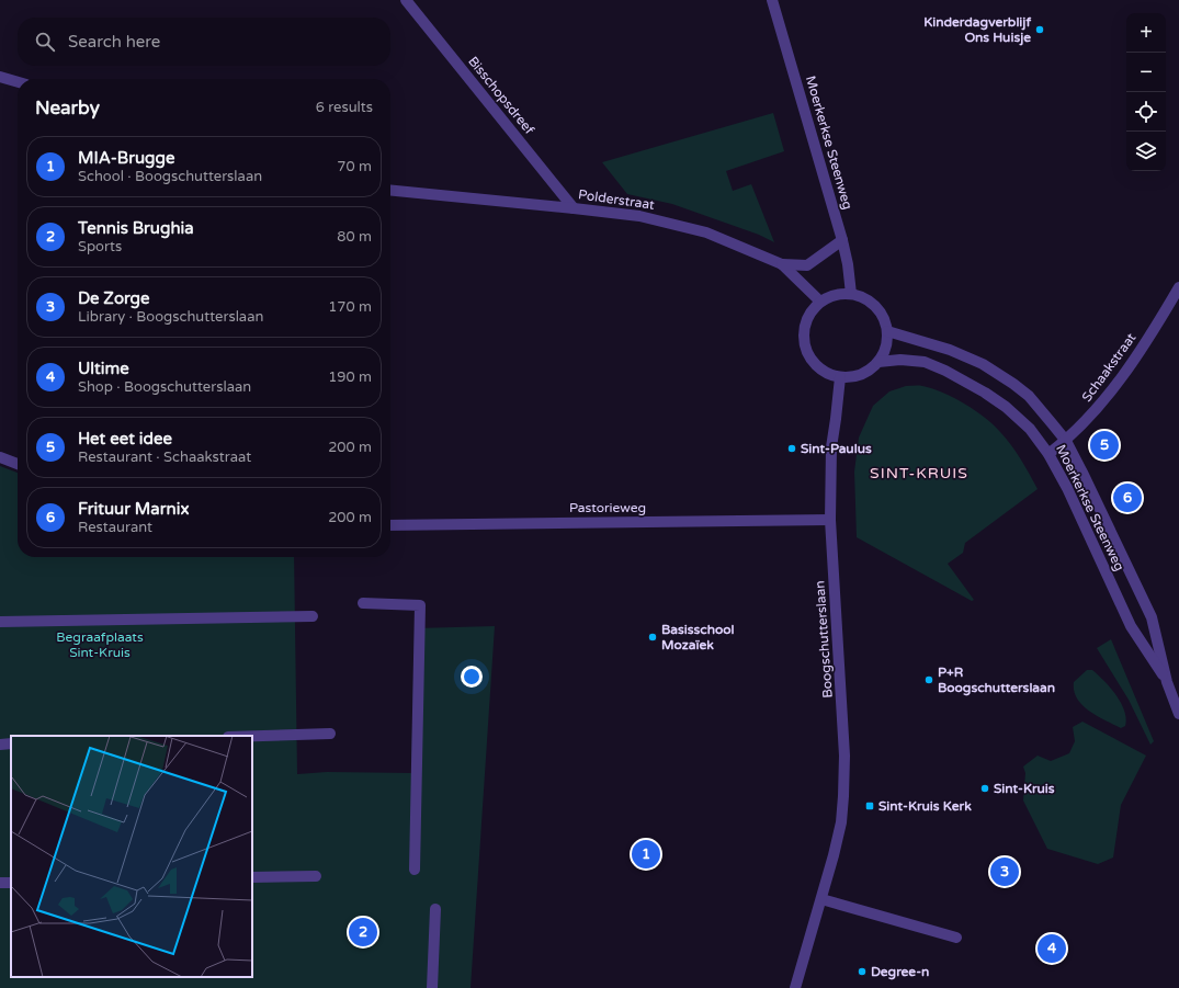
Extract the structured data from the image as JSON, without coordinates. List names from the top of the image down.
{
  "streets": {
    "street": [
      "Bisschopsdreef",
      "Moerkerkse Steenweg",
      "Polderstraat",
      "Schaakstraat",
      "Pastorieweg",
      "Boogschutterslaan"
    ]
  },
  "crossings": [
    ["Bisschopsdreef", "Polderstraat"],
    ["Moerkerkse Steenweg", "Polderstraat"],
    ["Moerkerkse Steenweg", "Schaakstraat"],
    ["Moerkerkse Steenweg", "Boogschutterslaan"],
    ["Polderstraat", "Boogschutterslaan"],
    ["Pastorieweg", "Boogschutterslaan"]
  ],
  "districts": ["SINT-KRUIS"],
  "parks": ["Begraafplaats Sint-Kruis"],
  "places": {
    "other": [
      "Kinderdagverblijf Ons Huisje",
      "Sint-Paulus",
      "Basisschool Mozaïek",
      "P+R Boogschutterslaan",
      "Sint-Kruis",
      "Degree-n"
    ],
    "transit": ["Sint-Kruis Kerk"]
  },
  "page": {
    "map_buttons": ["+", "−"],
    "search": "Search here",
    "heading": ["Nearby", "6 results"],
    "list": [
      {
        "mark": "1",
        "name": "MIA-Brugge",
        "note": "School · Boogschutterslaan",
        "value": "70 m"
      },
      {
        "mark": "2",
        "name": "Tennis Brughia",
        "note": "Sports",
        "value": "80 m"
      },
      {
        "mark": "3",
        "name": "De Zorge",
        "note": "Library · Boogschutterslaan",
        "value": "170 m"
      },
      {
        "mark": "4",
        "name": "Ultime",
        "note": "Shop · Boogschutterslaan",
        "value": "190 m"
      },
      {
        "mark": "5",
        "name": "Het eet idee",
        "note": "Restaurant · Schaakstraat",
        "value": "200 m"
      },
      {
        "mark": "6",
        "name": "Frituur Marnix",
        "note": "Restaurant",
        "value": "200 m"
      }
    ],
    "pins": [
      "5",
      "6",
      "1",
      "3",
      "2",
      "4"
    ]
  }
}
